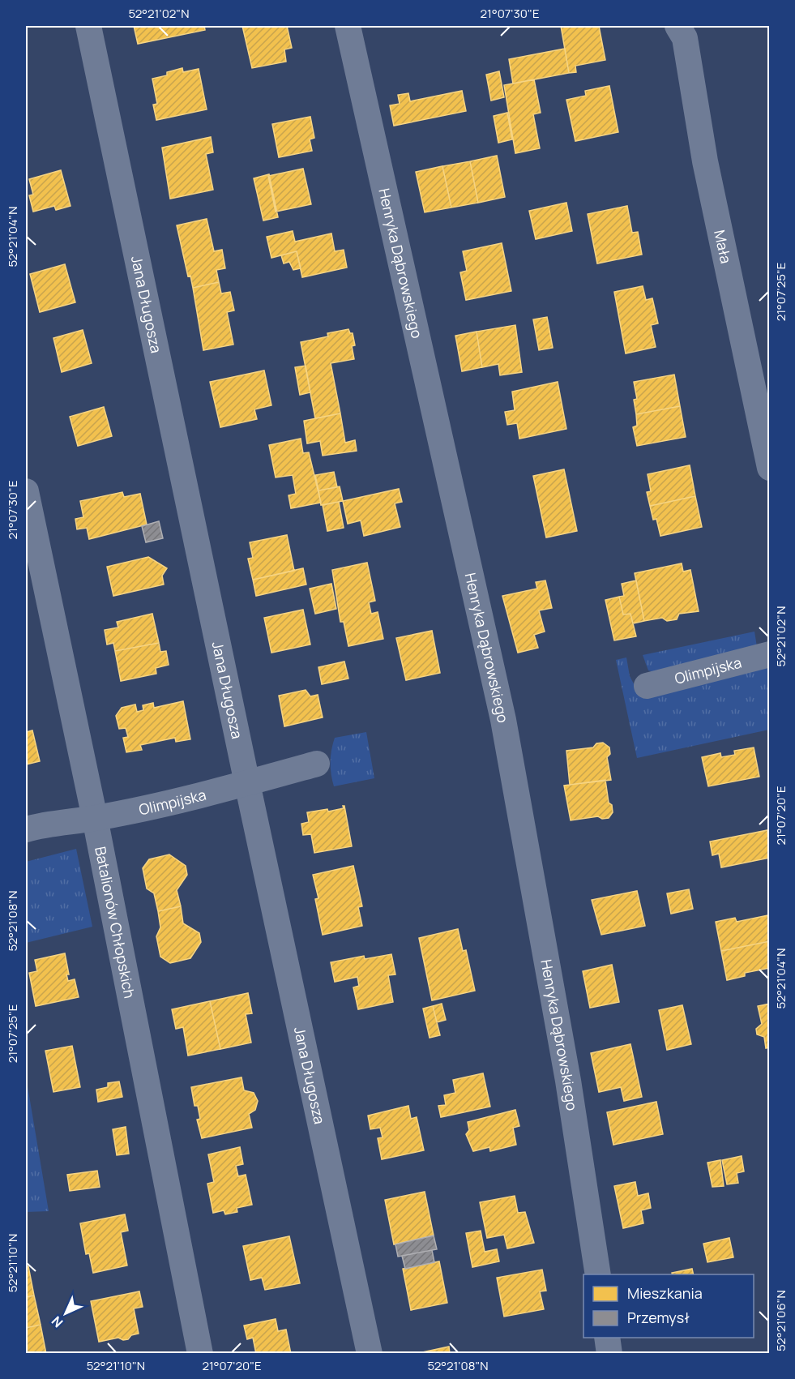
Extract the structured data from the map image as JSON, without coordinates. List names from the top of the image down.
{
  "streets": {
    "street": [
      "Mała",
      "Henryka Dąbrowskiego",
      "Jana Długosza",
      "Olimpijska",
      "Batalionów Chłopskich"
    ]
  },
  "crossings": [
    ["Jana Długosza", "Olimpijska"],
    ["Olimpijska", "Batalionów Chłopskich"]
  ],
  "legend": ["Mieszkania", "Przemysł"],
  "north": "bottom left",
  "coordinates": [
    "52°21'02\"N",
    "21°07'30\"E",
    "52°21'04\"N",
    "21°07'25\"E",
    "21°07'20\"E",
    "52°21'08\"N",
    "52°21'10\"N",
    "52°21'06\"N"
  ]
}
